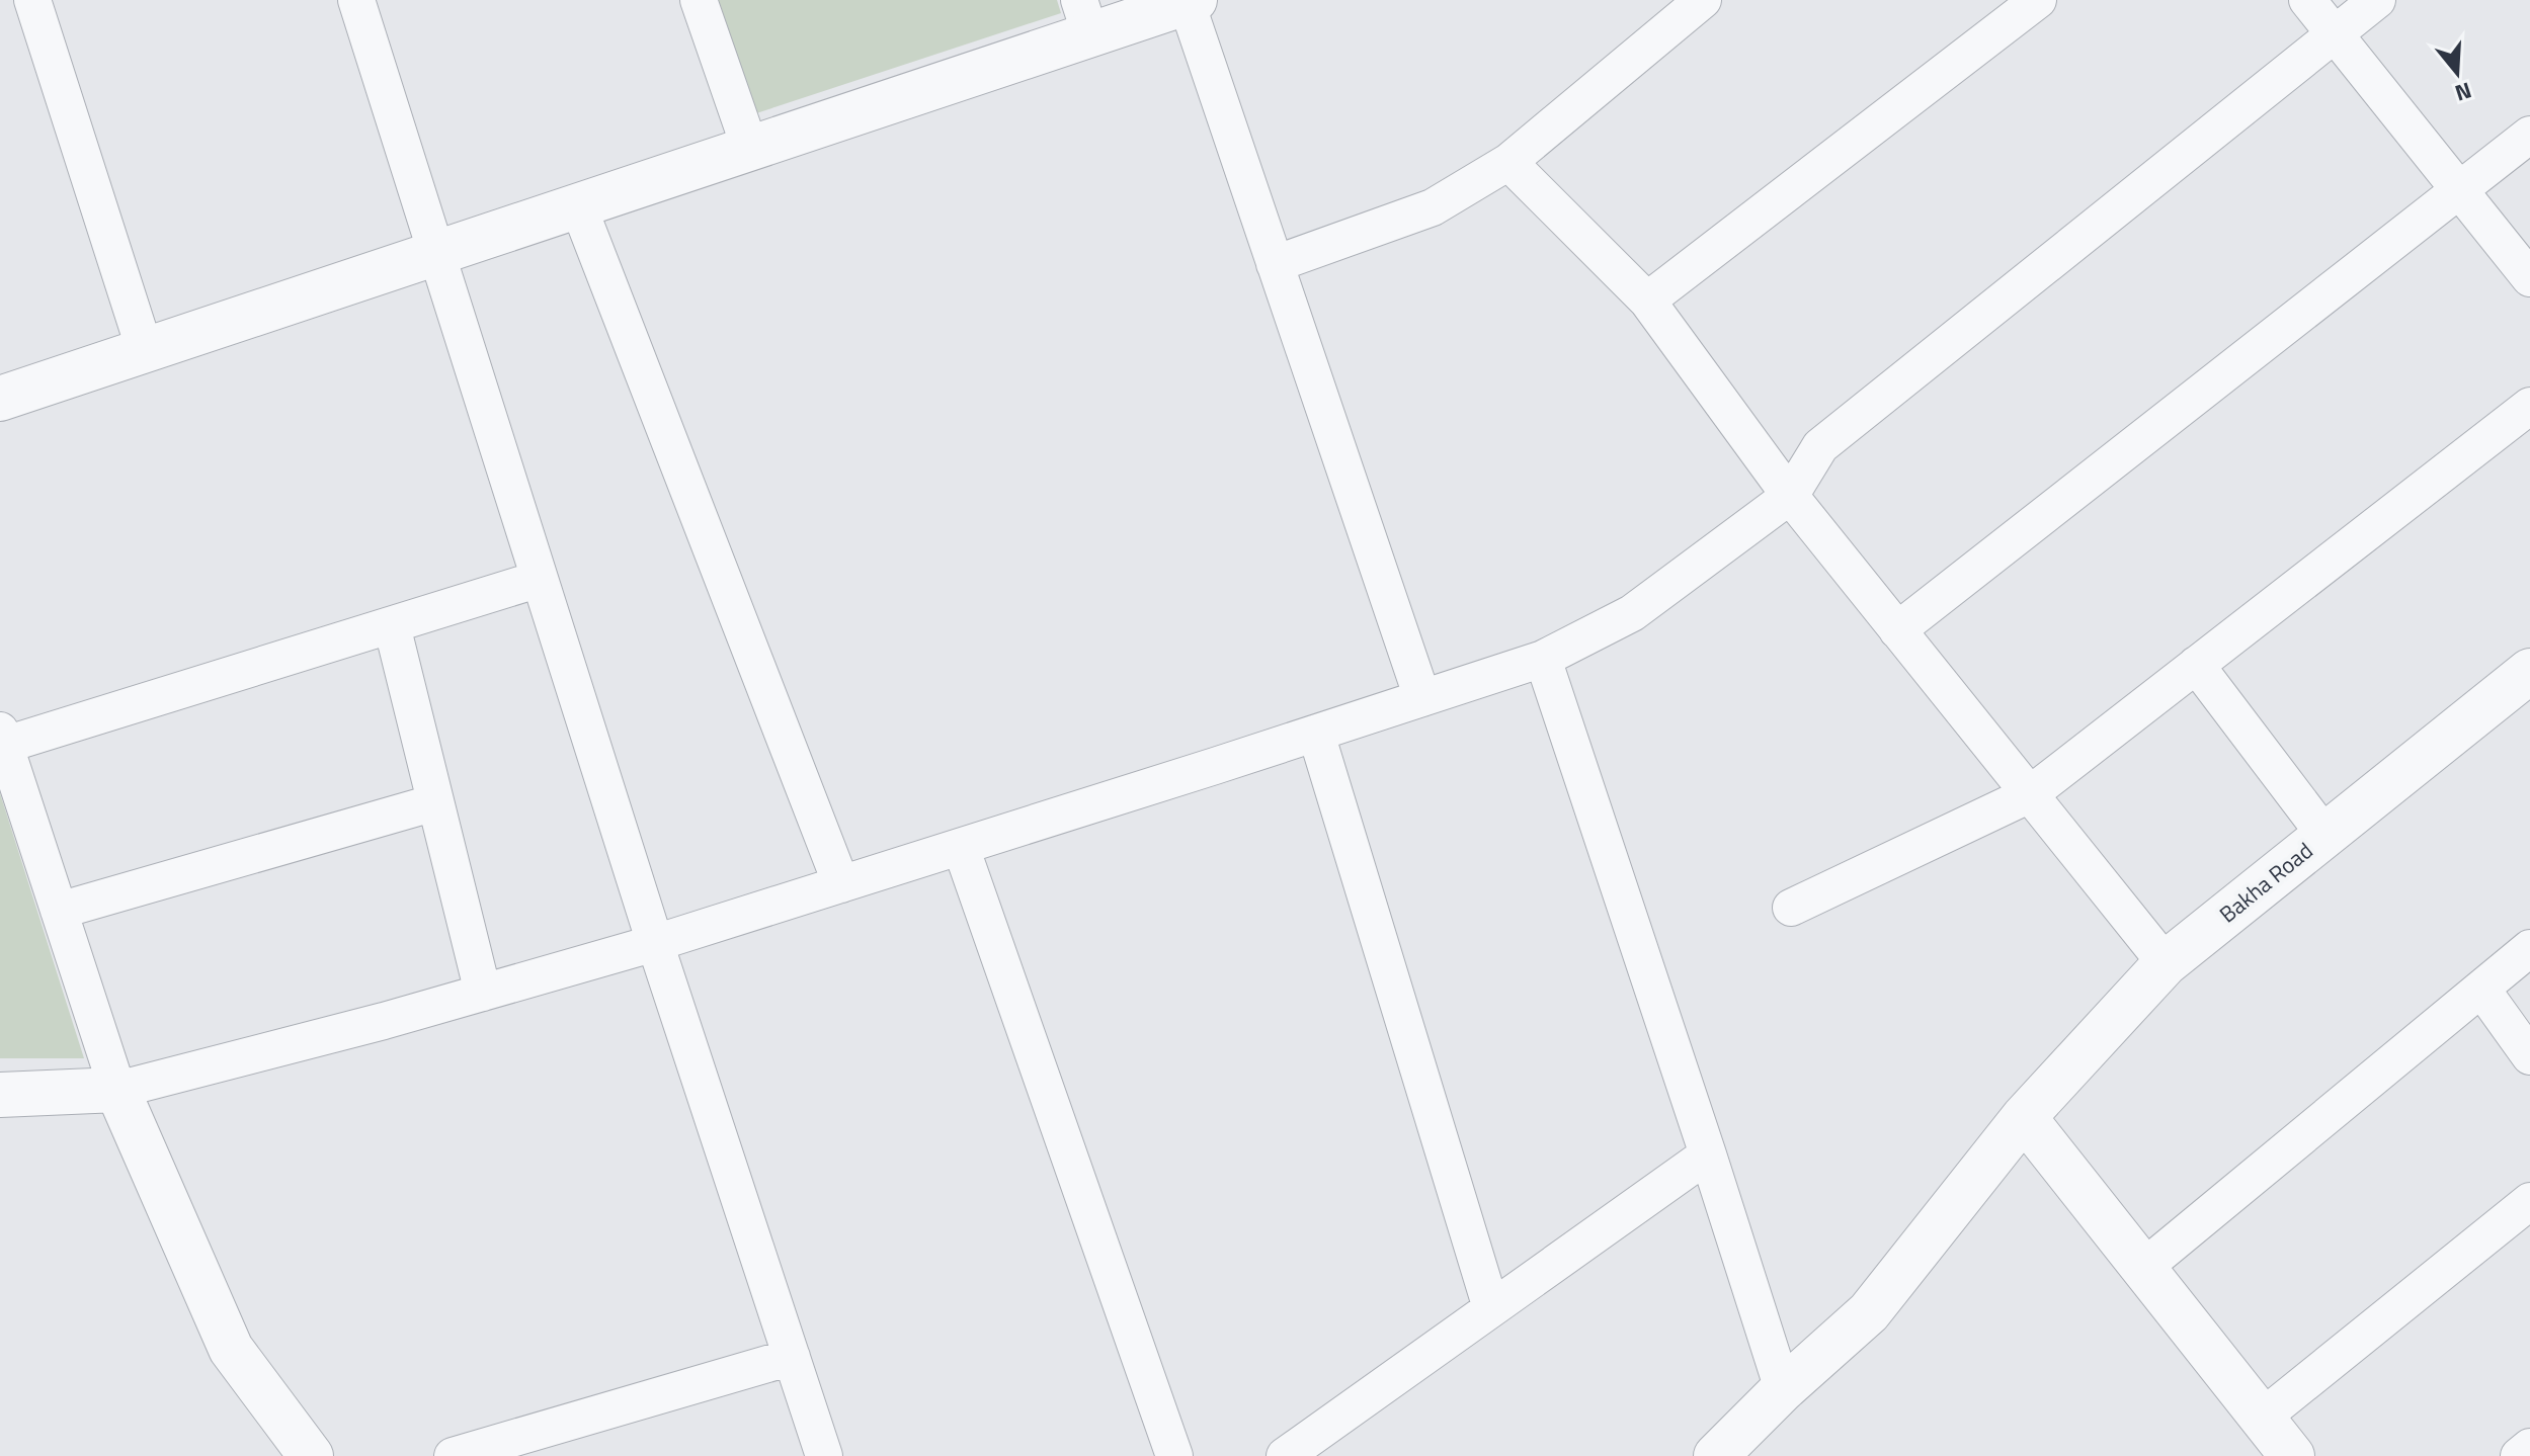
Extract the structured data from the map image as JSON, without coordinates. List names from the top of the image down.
{
  "streets": {
    "street": ["Bakha Road"]
  },
  "north": "bottom"
}
